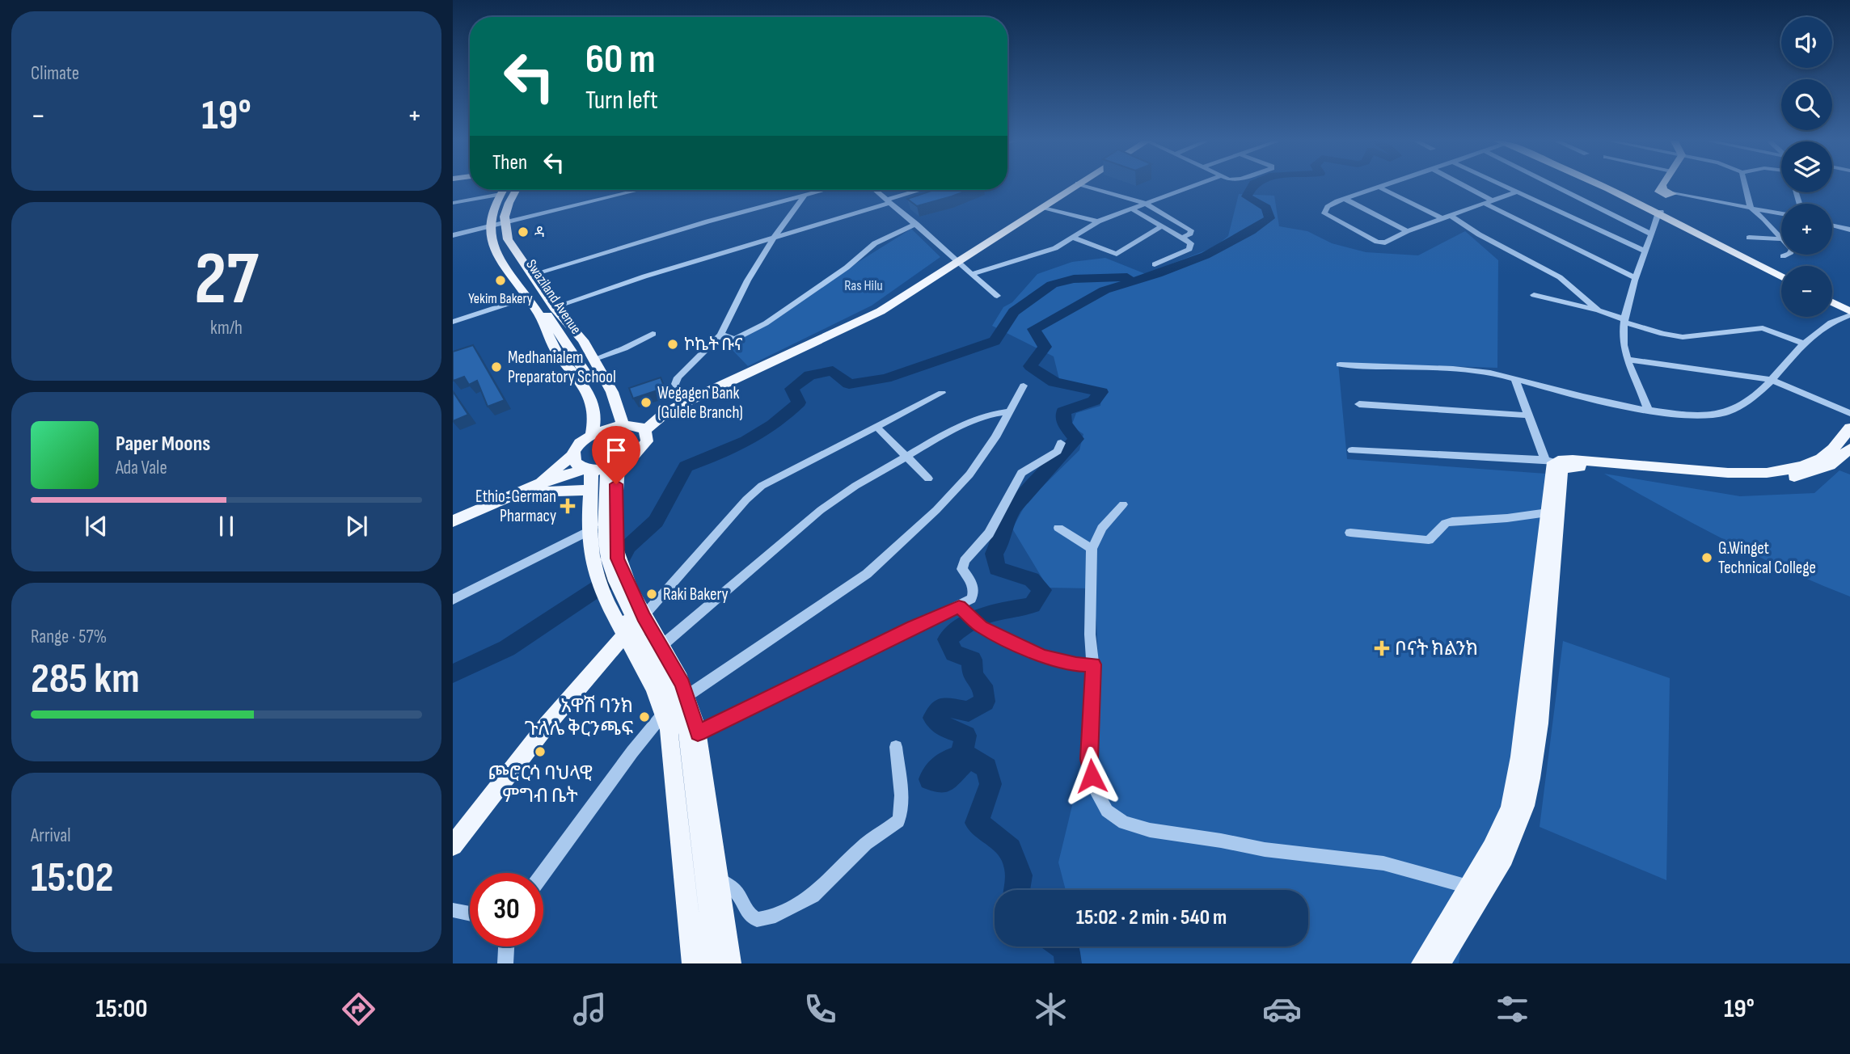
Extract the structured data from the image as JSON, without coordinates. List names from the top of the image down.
{
  "streets": {
    "main road": ["Swaziland Avenue"]
  },
  "parks": ["Ras Hilu"],
  "places": {
    "other": [
      "ዳ",
      "Yekim Bakery",
      "ኮኬት ቡና",
      "Medhanialem Preparatory School",
      "Wegagen Bank (Gulele Branch)",
      "G.Winget Technical College",
      "Raki Bakery",
      "አዋሽ ባንክ ጉለሌ ቅርንጫፍ",
      "ጮሮርሳ ባህላዊ ምግብ ቤት"
    ],
    "health": ["Ethio-German Pharmacy", "ቦናት ክልንክ"]
  },
  "page": {
    "tile": [
      "Climate",
      ["27", "km/h"],
      ["Range · 57%", "285 km"],
      ["Arrival", "15:02"]
    ],
    "map_buttons": ["+", "−"],
    "turn": ["60 m", "Turn left"],
    "heat": ["−", "19°", "+"],
    "then": "Then",
    "song": ["Paper Moons", "Ada Vale"],
    "limit": "30",
    "trip": "15:02 · 2 min · 540 m",
    "tabs": ["15:00", "19°"]
  }
}
